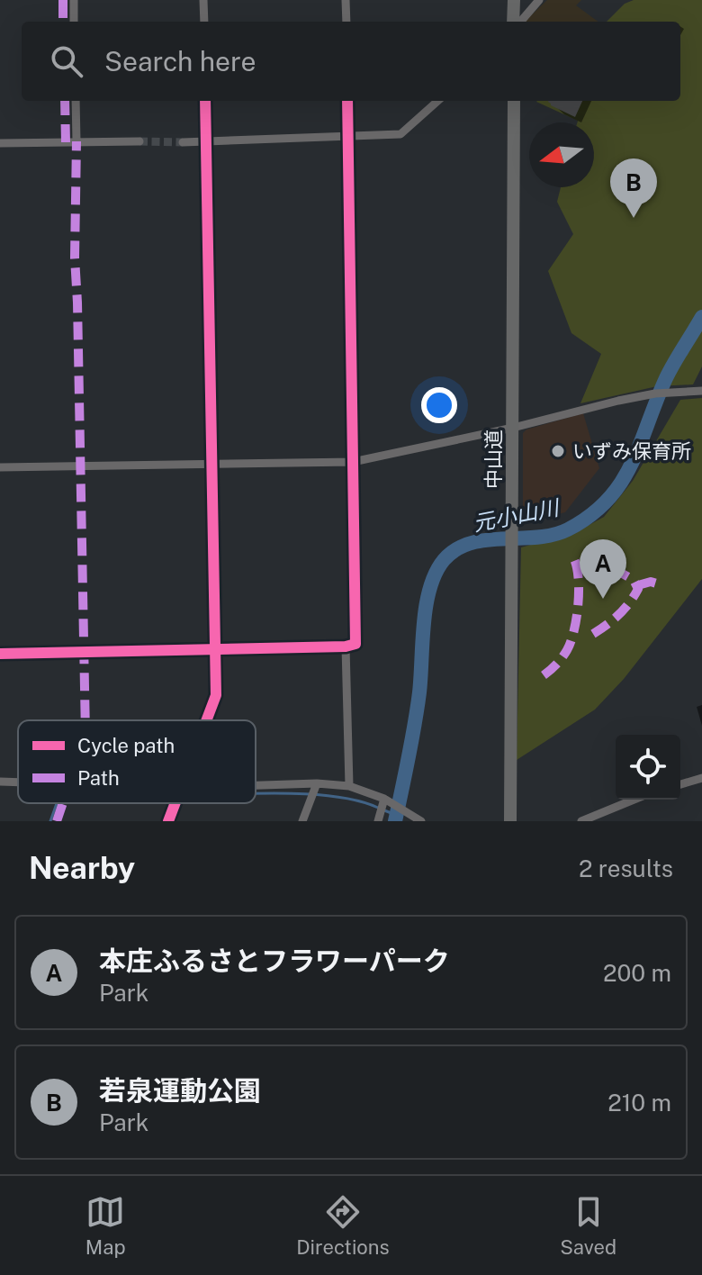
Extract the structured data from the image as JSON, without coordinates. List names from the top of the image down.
{
  "streets": {
    "highway": ["中山道"]
  },
  "water": ["元小山川"],
  "places": ["いずみ保育所"],
  "legend": ["Cycle path", "Path"],
  "north": "left",
  "page": {
    "search": "Search here",
    "pins": ["B", "A"],
    "heading": ["Nearby", "2 results"],
    "list": [
      {
        "mark": "A",
        "name": "本庄ふるさとフラワーパーク",
        "note": "Park",
        "value": "200 m"
      },
      {
        "mark": "B",
        "name": "若泉運動公園",
        "note": "Park",
        "value": "210 m"
      }
    ],
    "nav": ["Map", "Directions", "Saved"]
  }
}
